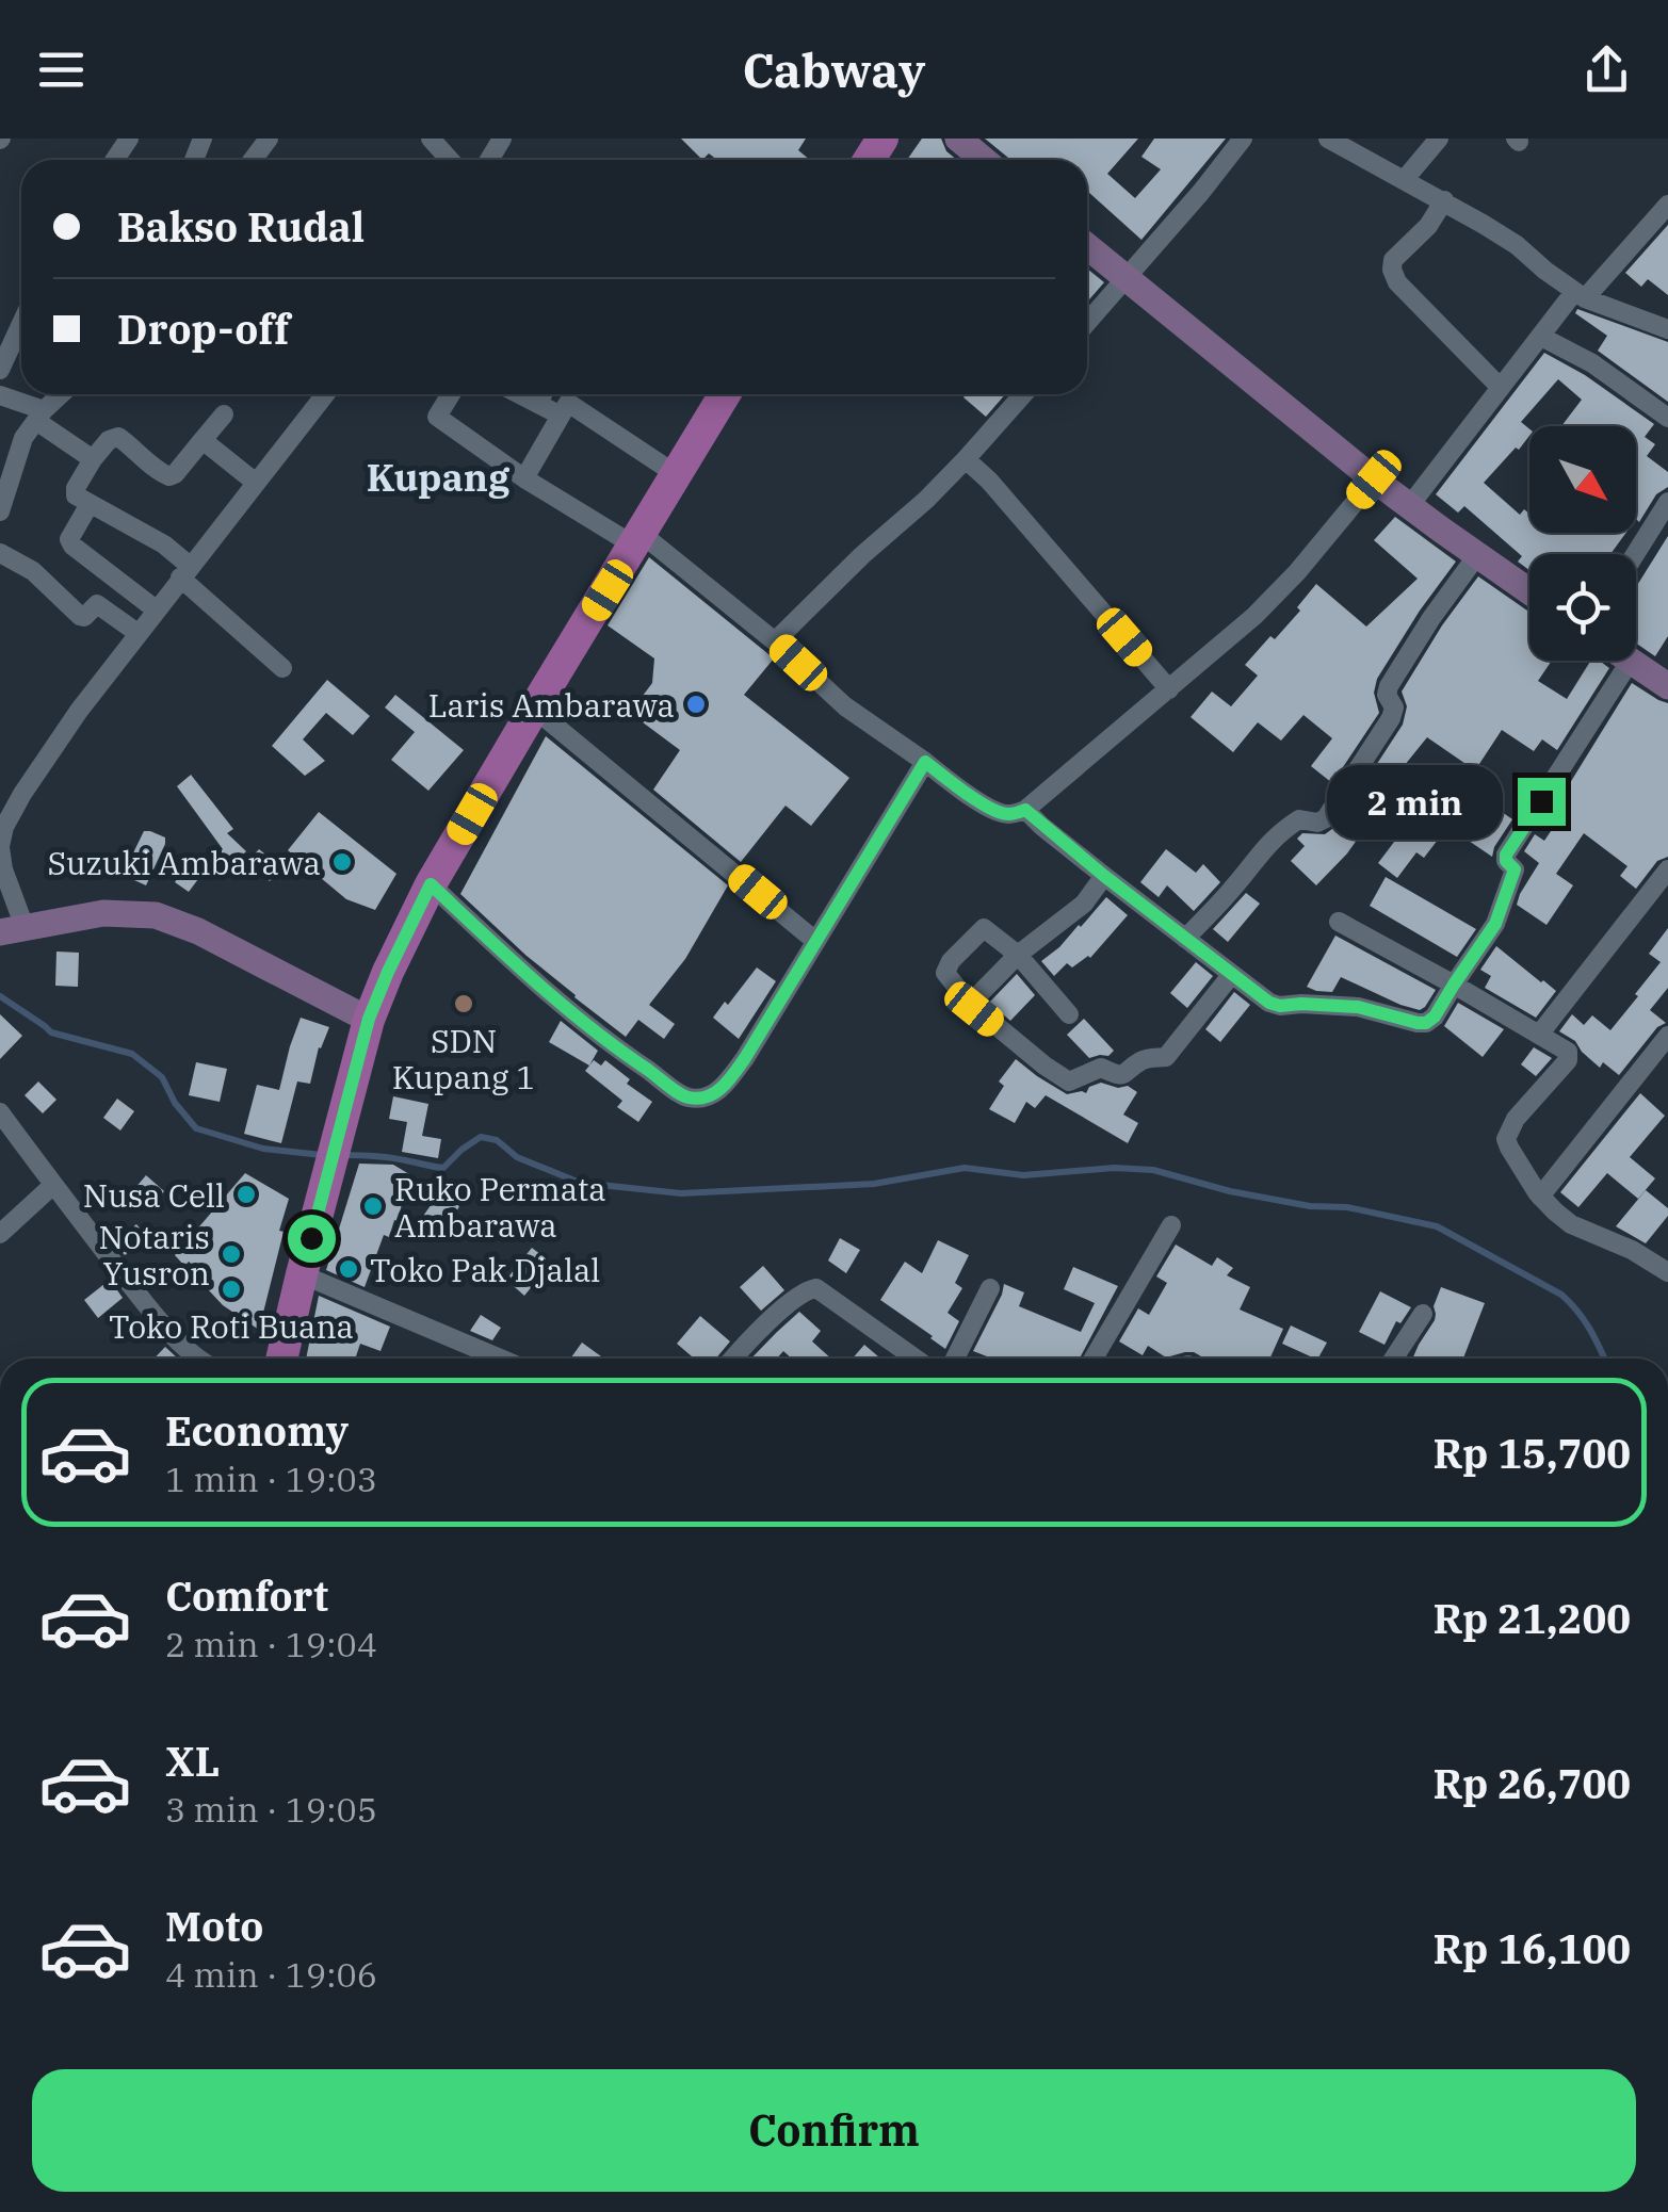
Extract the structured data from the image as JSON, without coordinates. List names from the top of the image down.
{
  "districts": ["Kupang"],
  "places": [
    "Laris Ambarawa",
    "Suzuki Ambarawa",
    "SDN Kupang 1",
    "Nusa Cell",
    "Ruko Permata Ambarawa",
    "Notaris Yusron",
    "Toko Pak Djalal",
    "Toko Roti Buana"
  ],
  "north": "bottom right",
  "page": {
    "header": "Cabway",
    "banner": ["Bakso Rudal", "Drop-off"],
    "bubble": "2 min",
    "list": [
      {
        "name": "Economy",
        "note": "1 min · 19:03",
        "value": "Rp 15,700"
      },
      {
        "name": "Comfort",
        "note": "2 min · 19:04",
        "value": "Rp 21,200"
      },
      {
        "name": "XL",
        "note": "3 min · 19:05",
        "value": "Rp 26,700"
      },
      {
        "name": "Moto",
        "note": "4 min · 19:06",
        "value": "Rp 16,100"
      }
    ],
    "buttons": "Confirm"
  }
}
